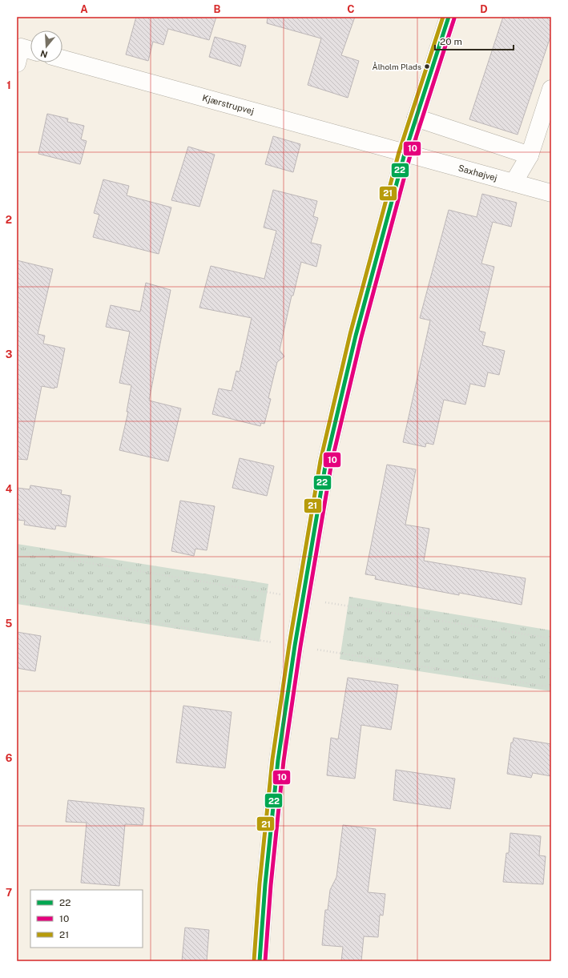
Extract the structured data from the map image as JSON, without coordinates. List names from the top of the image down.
{
  "streets": {
    "street": ["Kjærstrupvej", "Saxhøjvej"]
  },
  "crossings": [
    ["Kjærstrupvej", "Saxhøjvej"]
  ],
  "places": ["Ålholm Plads"],
  "lines": ["transit line 22", "transit line 21", "transit line 10"],
  "legend": ["22", "10", "21"],
  "scale_bar": "20 m",
  "north": "bottom",
  "grid": {
    "columns": [
      "A",
      "B",
      "C",
      "D"
    ],
    "rows": [
      "1",
      "2",
      "3",
      "4",
      "5",
      "6",
      "7"
    ]
  }
}
